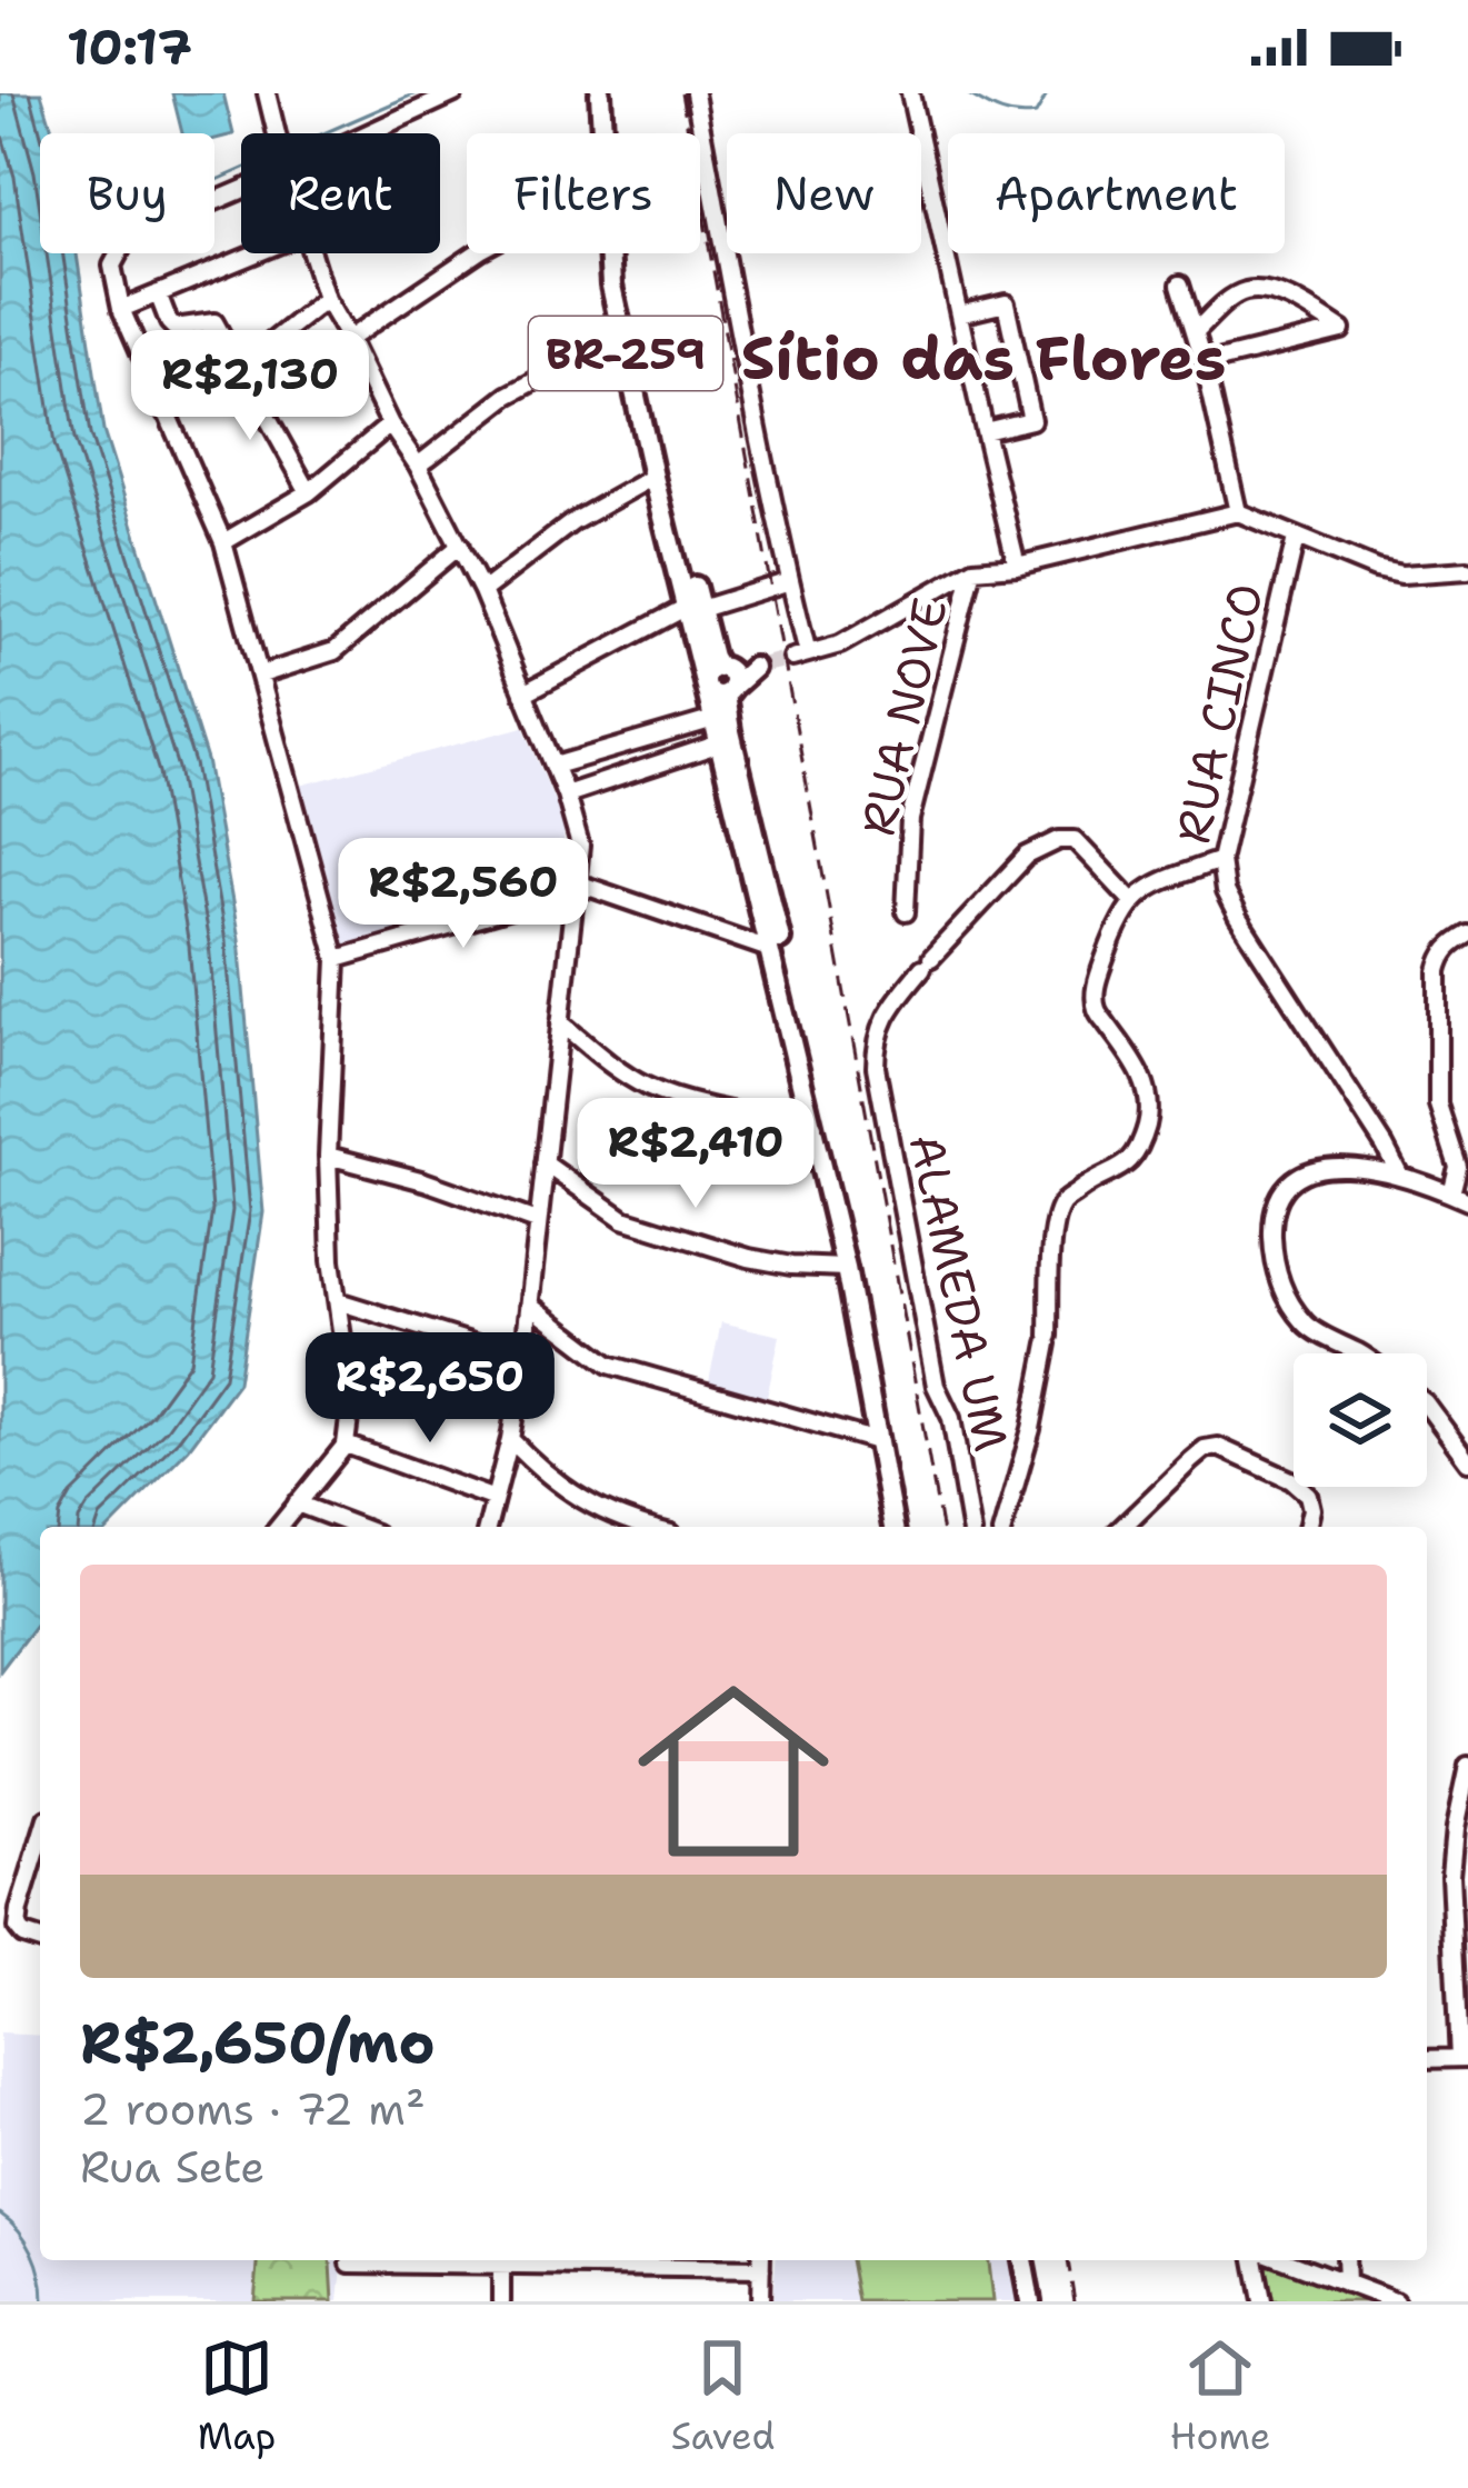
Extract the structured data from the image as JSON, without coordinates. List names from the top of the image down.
{
  "streets": {
    "main road": ["BR-259"],
    "street": ["RUA CINCO", "RUA NOVE", "ALAMEDA UM"]
  },
  "districts": ["Sítio das Flores"],
  "page": {
    "status": "10:17",
    "chip": [
      "Buy",
      "Rent",
      "Filters",
      "New",
      "Apartment"
    ],
    "price": [
      "R$2,130",
      "R$2,560",
      "R$2,410",
      "R$2,650"
    ],
    "list": [
      {
        "name": "R$2,650/mo",
        "note": "2 rooms · 72 m² · Rua Sete"
      }
    ],
    "tabs": ["Map", "Saved", "Home"]
  }
}
